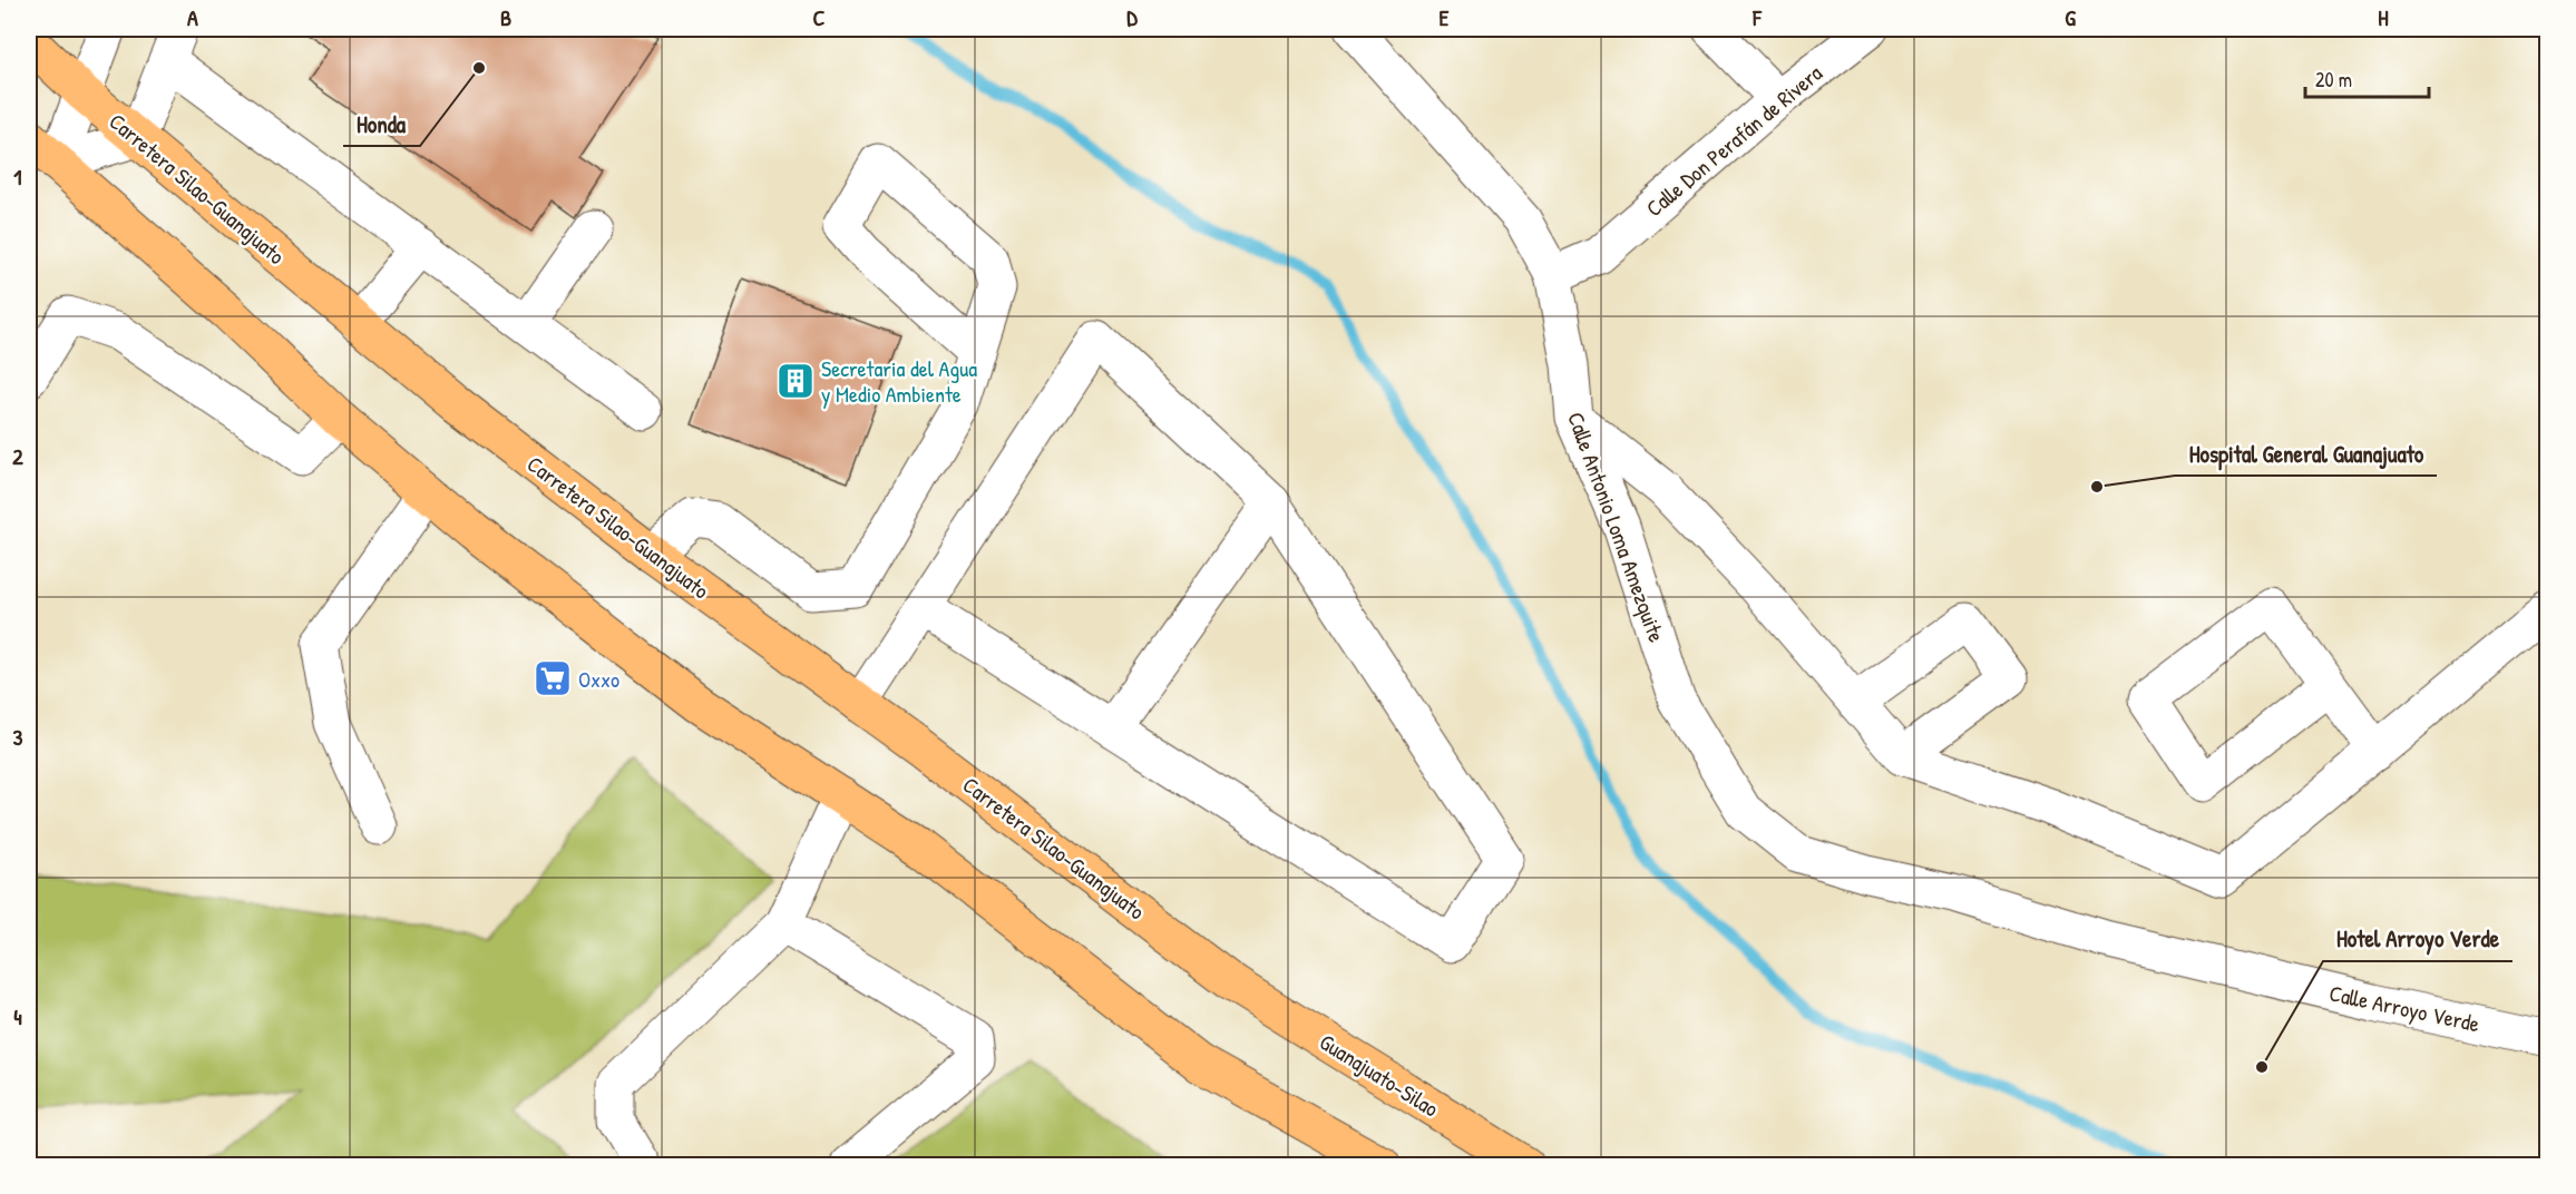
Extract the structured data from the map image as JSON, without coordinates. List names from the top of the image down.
{
  "streets": {
    "main road": ["Carretera Silao-Guanajuato", "Guanajuato-Silao"],
    "street": ["Calle Don Perafán de Rivera", "Calle Antonio Loma Amezquite", "Calle Arroyo Verde"]
  },
  "crossings": [
    ["Calle Don Perafán de Rivera", "Calle Antonio Loma Amezquite"],
    ["Carretera Silao-Guanajuato", "Guanajuato-Silao"],
    ["Calle Antonio Loma Amezquite", "Calle Arroyo Verde"]
  ],
  "places": {
    "other": ["Honda", "Hospital General Guanajuato", "Hotel Arroyo Verde"],
    "building": ["Secretaria del Agua y Medio Ambiente"],
    "supermarket": ["Oxxo"]
  },
  "scale_bar": "20 m",
  "grid": {
    "columns": [
      "A",
      "B",
      "C",
      "D",
      "E",
      "F",
      "G",
      "H"
    ],
    "rows": [
      "1",
      "2",
      "3",
      "4"
    ]
  }
}
